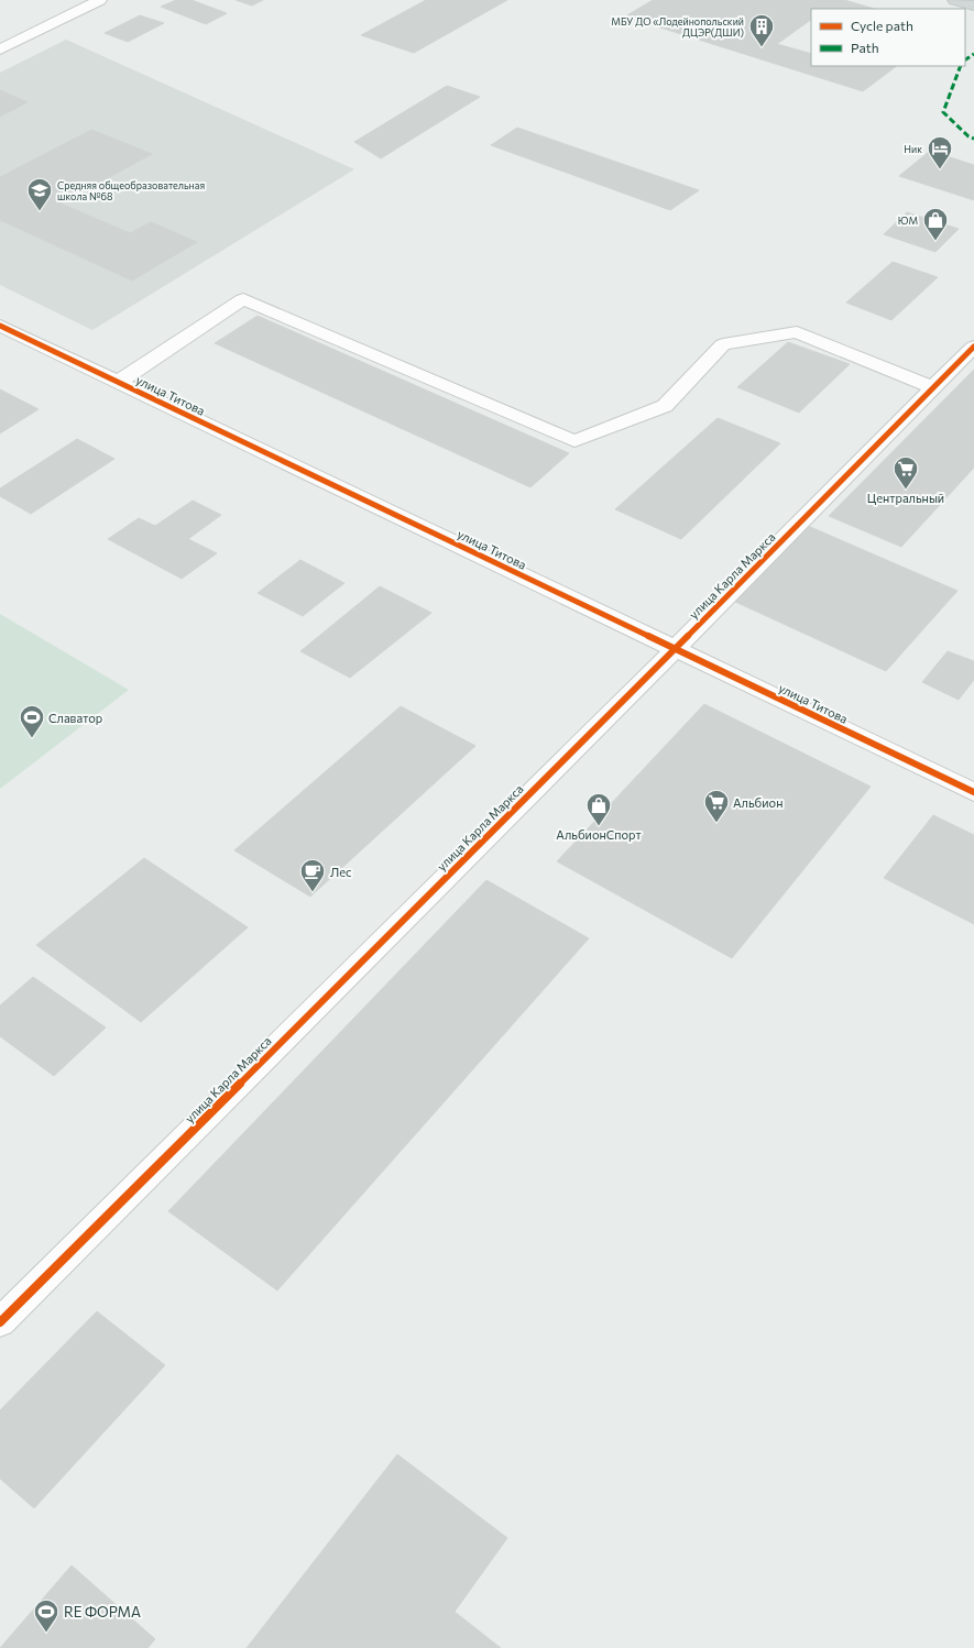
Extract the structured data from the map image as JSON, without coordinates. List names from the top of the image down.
{
  "streets": {
    "street": ["улица Титова", "улица Карла Маркса"]
  },
  "crossings": [
    ["улица Титова", "улица Карла Маркса"]
  ],
  "places": {
    "building": ["МБУ ДО «Лодейнопольский ДЦЭР(ДШИ)"],
    "hotel": ["Ник"],
    "school or university": ["Средняя общеобразовательная школа №68"],
    "shop": ["ЮМ", "АльбионСпорт"],
    "supermarket": ["Центральный", "Альбион"],
    "sports": ["Славатор", "RE ФОРМА"],
    "cafe": ["Лес"]
  },
  "legend": ["Cycle path", "Path"]
}
